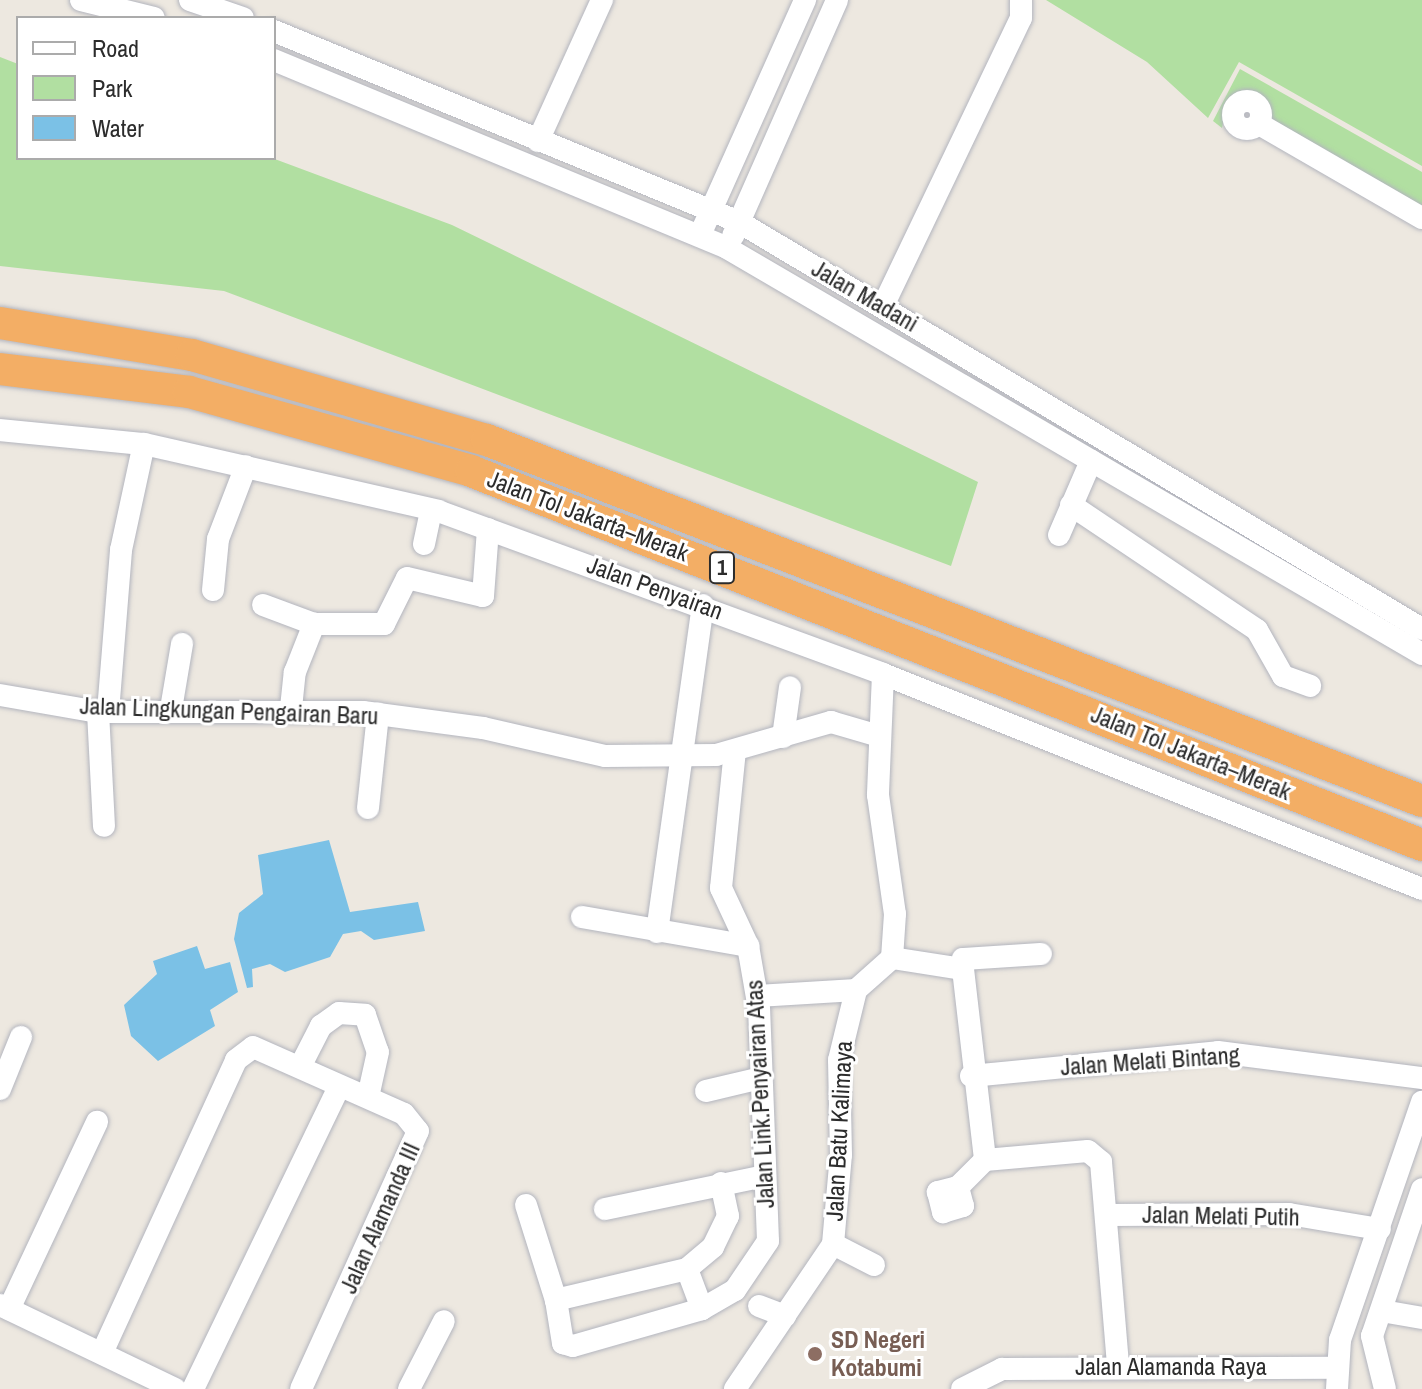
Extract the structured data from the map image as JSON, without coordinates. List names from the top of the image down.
{
  "streets": {
    "highway": ["Jalan Tol Jakarta–Merak", "1"],
    "street": [
      "Jalan Madani",
      "Jalan Penyairan",
      "Jalan Lingkungan Pengairan Baru",
      "Jalan Melati Bintang",
      "Jalan Link.Penyairan Atas",
      "Jalan Batu Kalimaya",
      "Jalan Melati Putih",
      "Jalan Alamanda III",
      "Jalan Alamanda Raya"
    ]
  },
  "crossings": [
    ["Jalan Lingkungan Pengairan Baru", "Jalan Link.Penyairan Atas"]
  ],
  "places": ["SD Negeri Kotabumi"],
  "legend": ["Road", "Park", "Water"]
}
